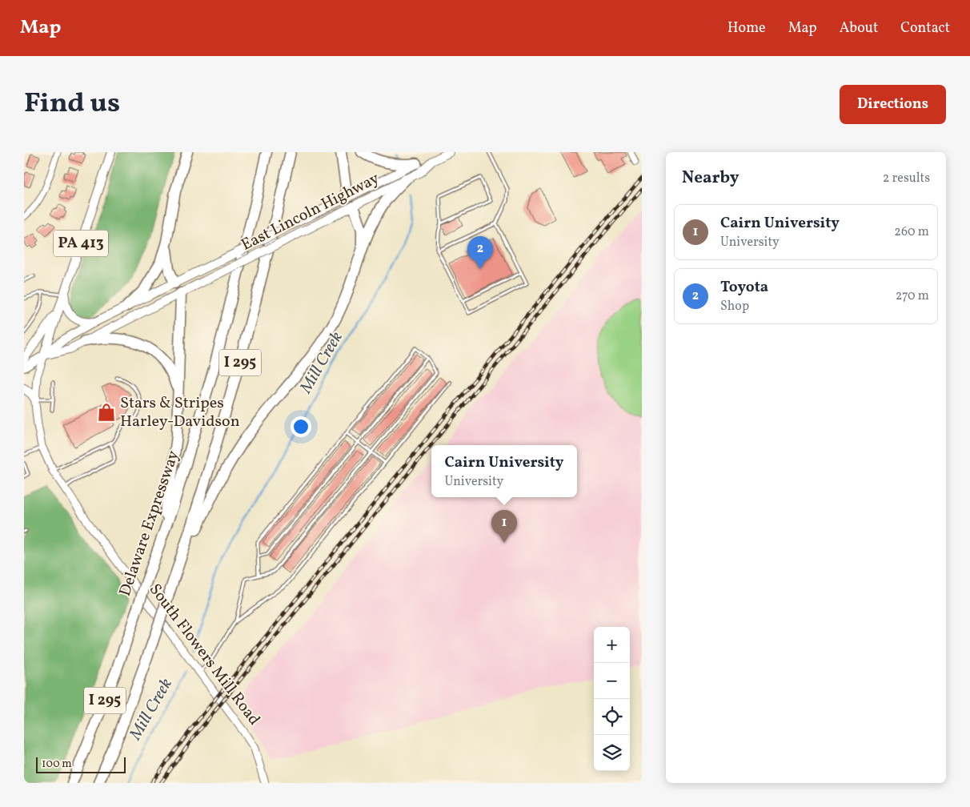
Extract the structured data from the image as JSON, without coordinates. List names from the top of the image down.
{
  "streets": {
    "highway": ["I 295", "Delaware Expressway"],
    "main road": ["East Lincoln Highway", "PA 413", "South Flowers Mill Road"]
  },
  "crossings": [
    ["East Lincoln Highway", "PA 413"],
    ["East Lincoln Highway", "South Flowers Mill Road"],
    ["PA 413", "South Flowers Mill Road"]
  ],
  "water": ["Mill Creek"],
  "places": {
    "shop": ["Stars & Stripes Harley-Davidson"]
  },
  "scale_bar": "100 m",
  "page": {
    "header": "Map",
    "nav": [
      "Home",
      "Map",
      "About",
      "Contact"
    ],
    "title": "Find us",
    "buttons": "Directions",
    "heading": ["Nearby", "2 results"],
    "list": [
      {
        "mark": "1",
        "name": "Cairn University",
        "note": "University",
        "value": "260 m"
      },
      {
        "mark": "2",
        "name": "Toyota",
        "note": "Shop",
        "value": "270 m"
      }
    ],
    "pins": ["2", "1"],
    "popup": ["Cairn University", "University"],
    "map_buttons": ["+", "−"],
    "scale": "100 m"
  }
}
